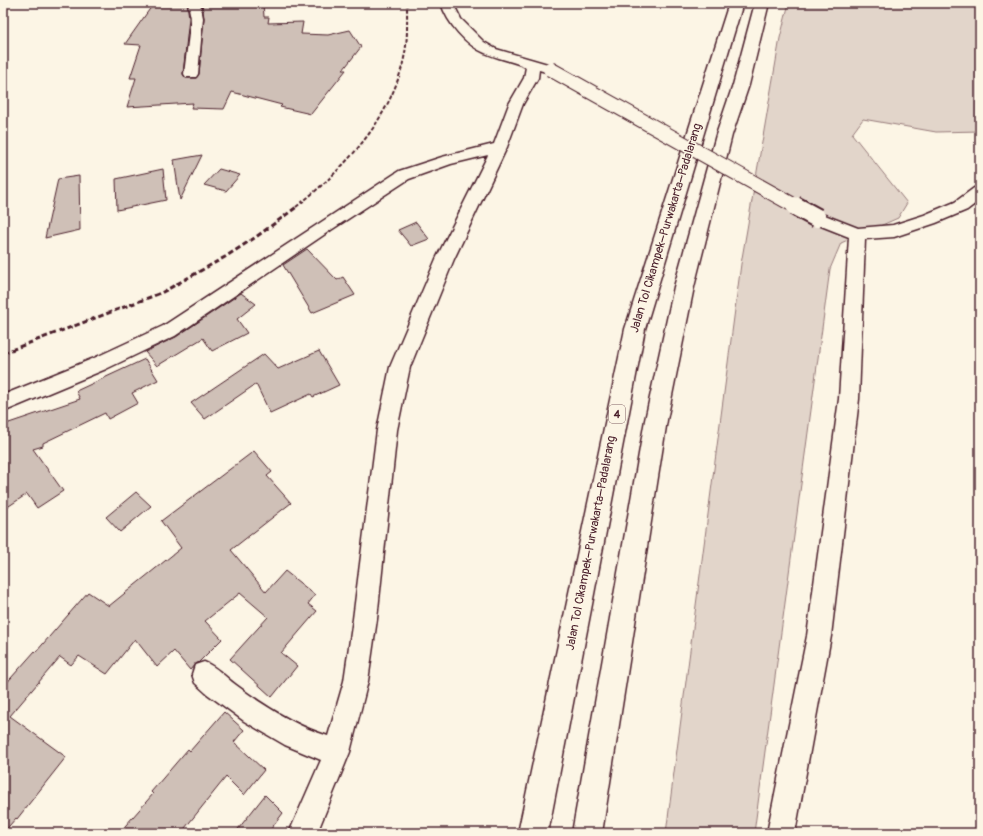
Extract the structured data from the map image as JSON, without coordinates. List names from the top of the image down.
{
  "streets": {
    "highway": ["Jalan Tol Cikampek–Purwakarta–Padalarang", "4"]
  }
}
